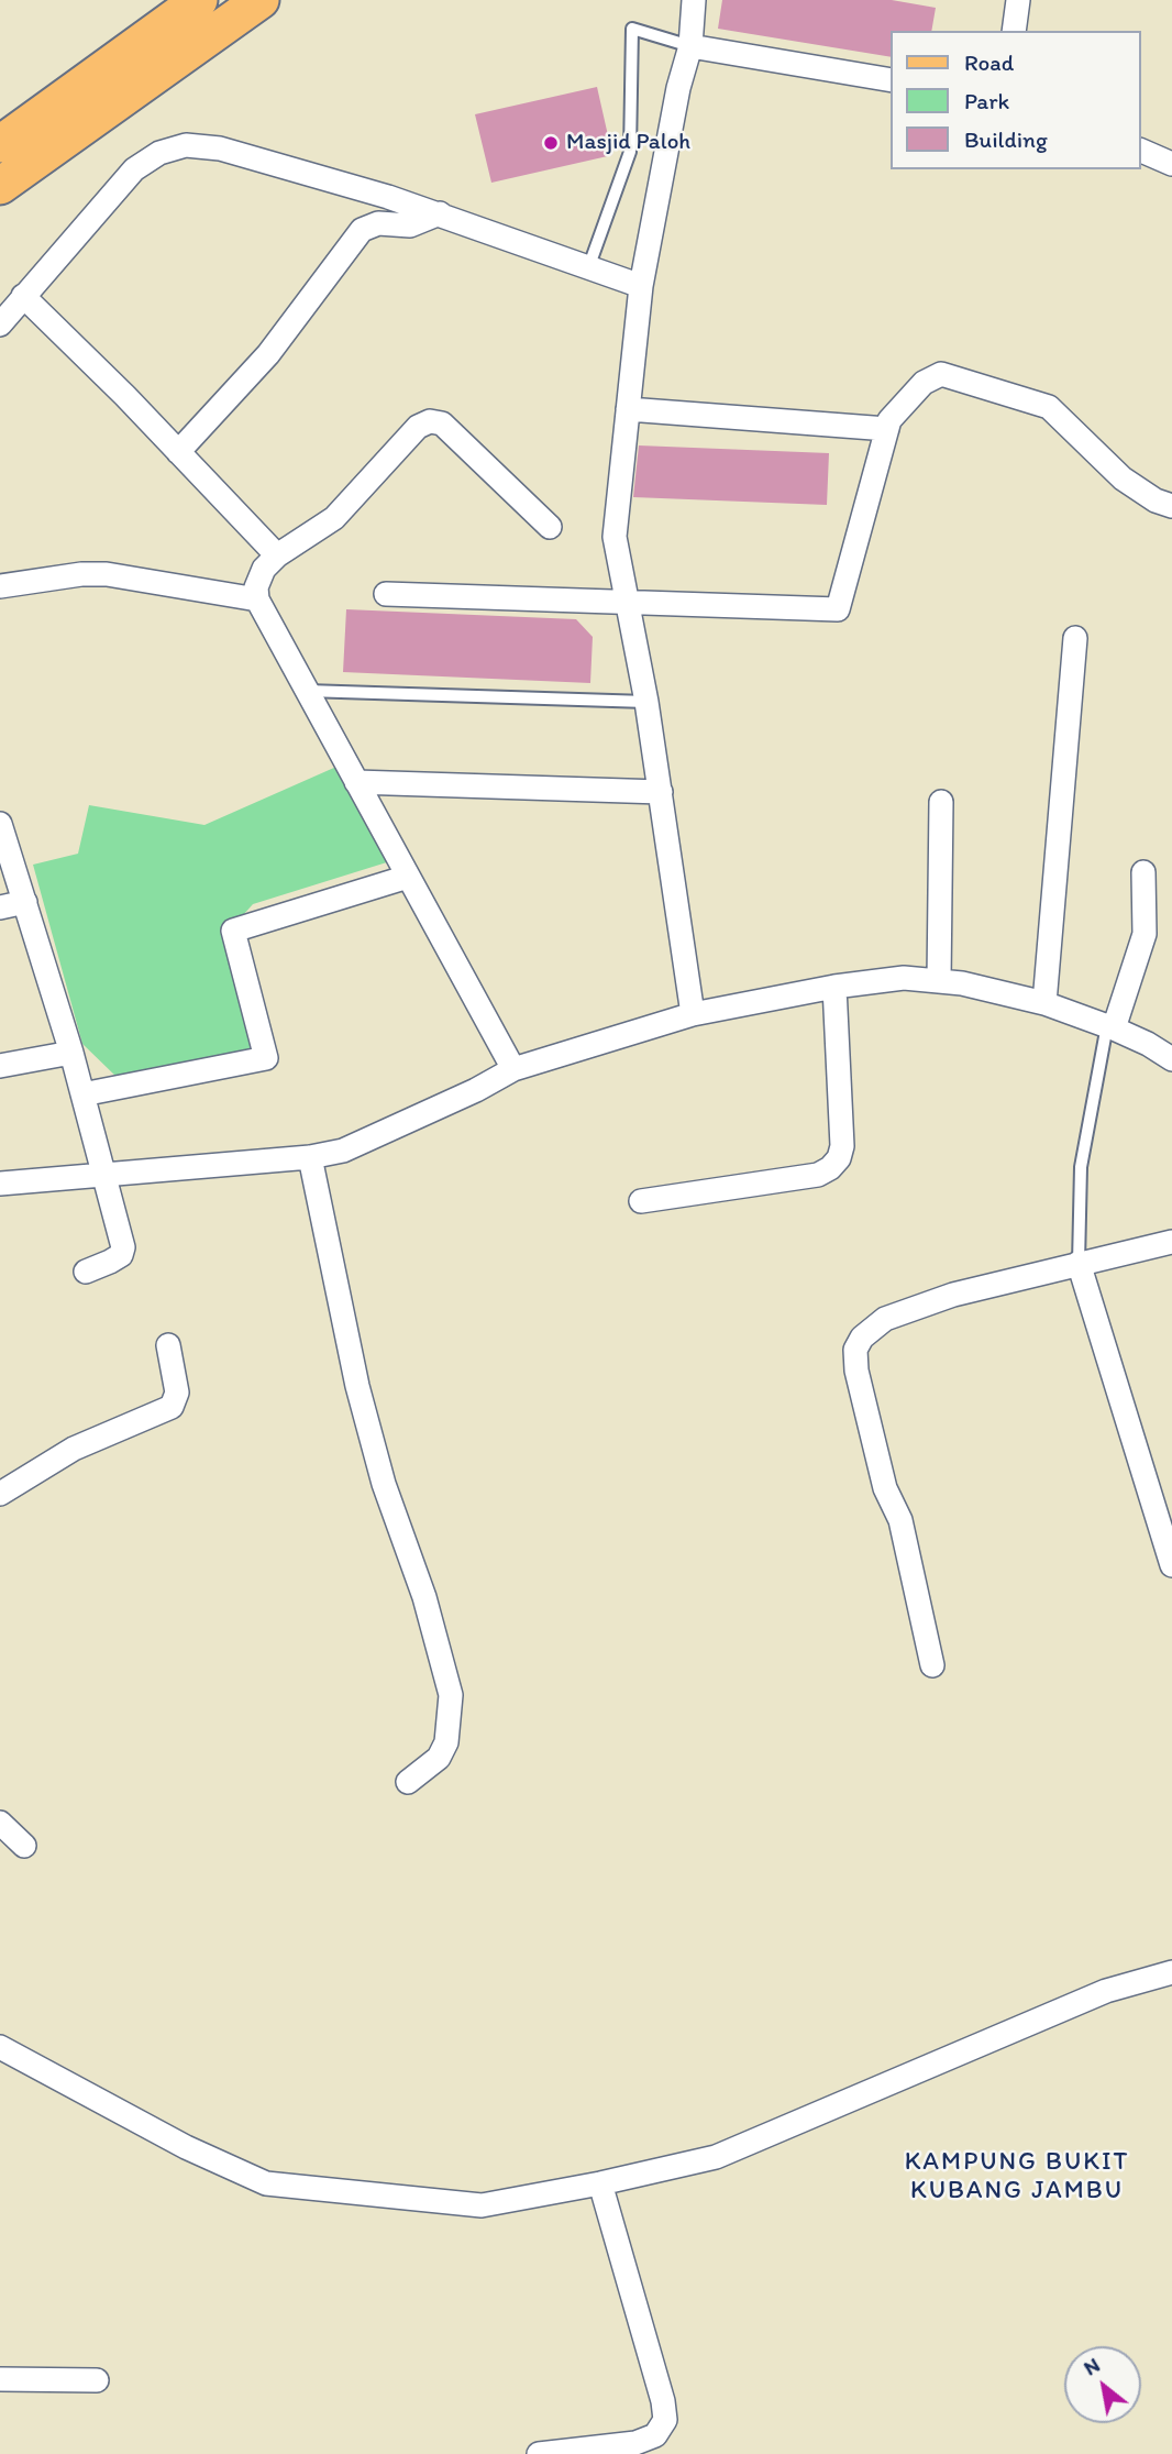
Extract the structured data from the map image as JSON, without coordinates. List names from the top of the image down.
{
  "districts": ["KAMPUNG BUKIT KUBANG JAMBU"],
  "places": ["Masjid Paloh"],
  "legend": ["Road", "Park", "Building"],
  "north": "top left"
}
